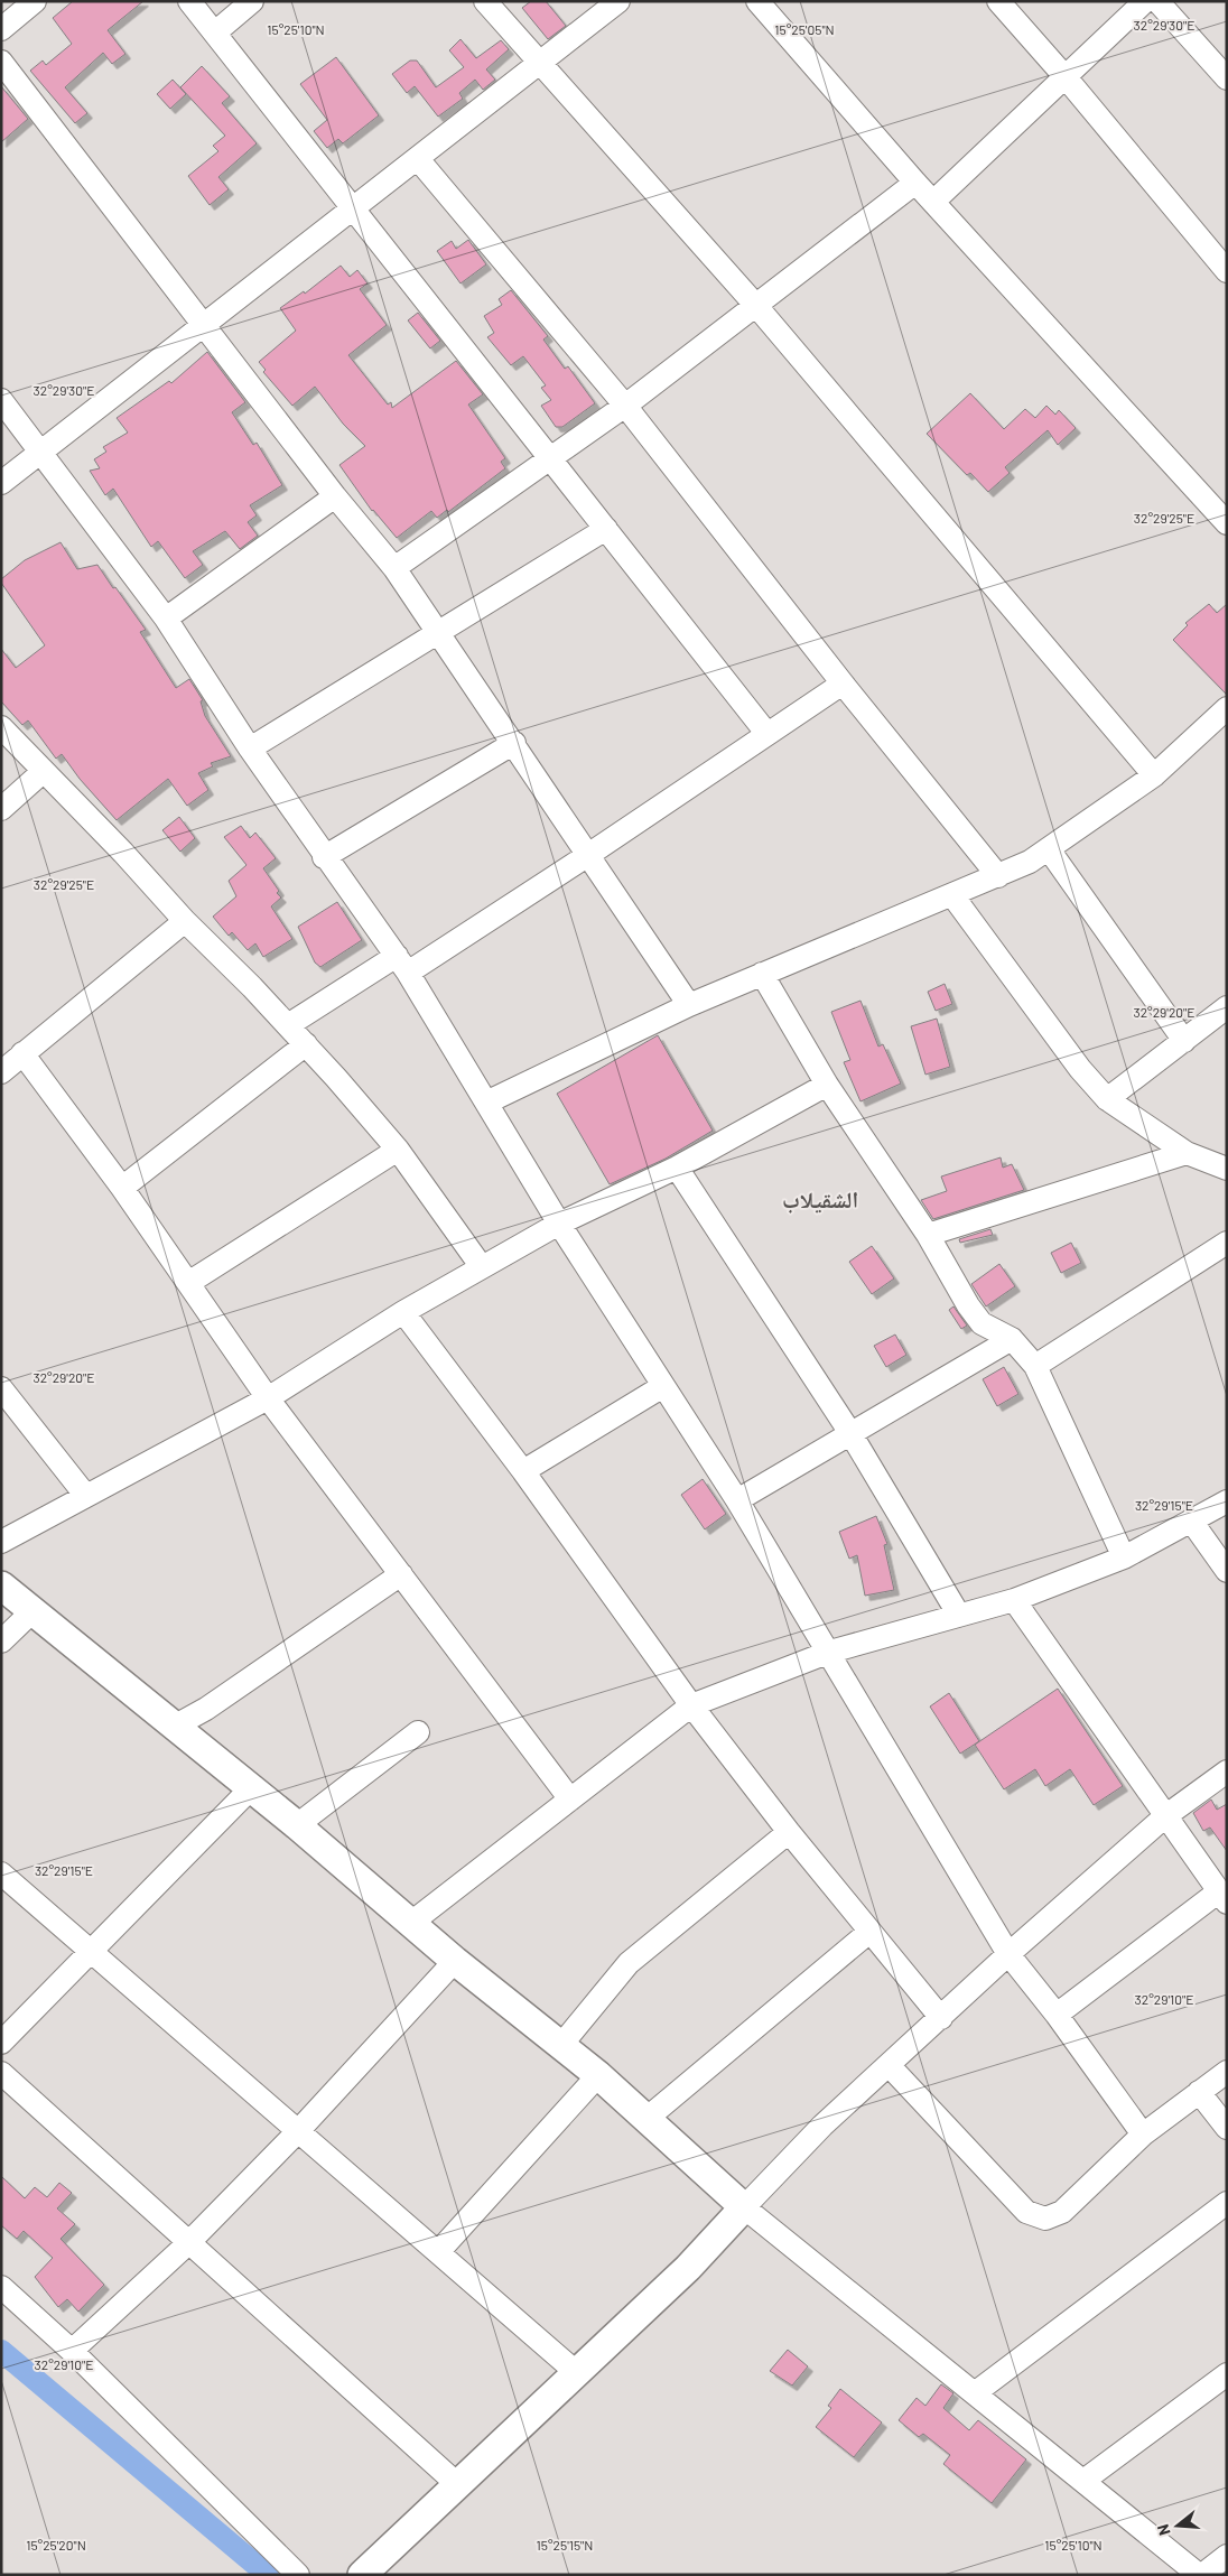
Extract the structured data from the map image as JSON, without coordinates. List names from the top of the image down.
{
  "districts": ["الشقيلاب"],
  "north": "left",
  "coordinates": [
    "32°29'30\"E",
    "15°25'10\"N",
    "15°25'05\"N",
    "32°29'25\"E",
    "32°29'20\"E",
    "32°29'15\"E",
    "32°29'10\"E",
    "15°25'20\"N",
    "15°25'15\"N"
  ]
}
